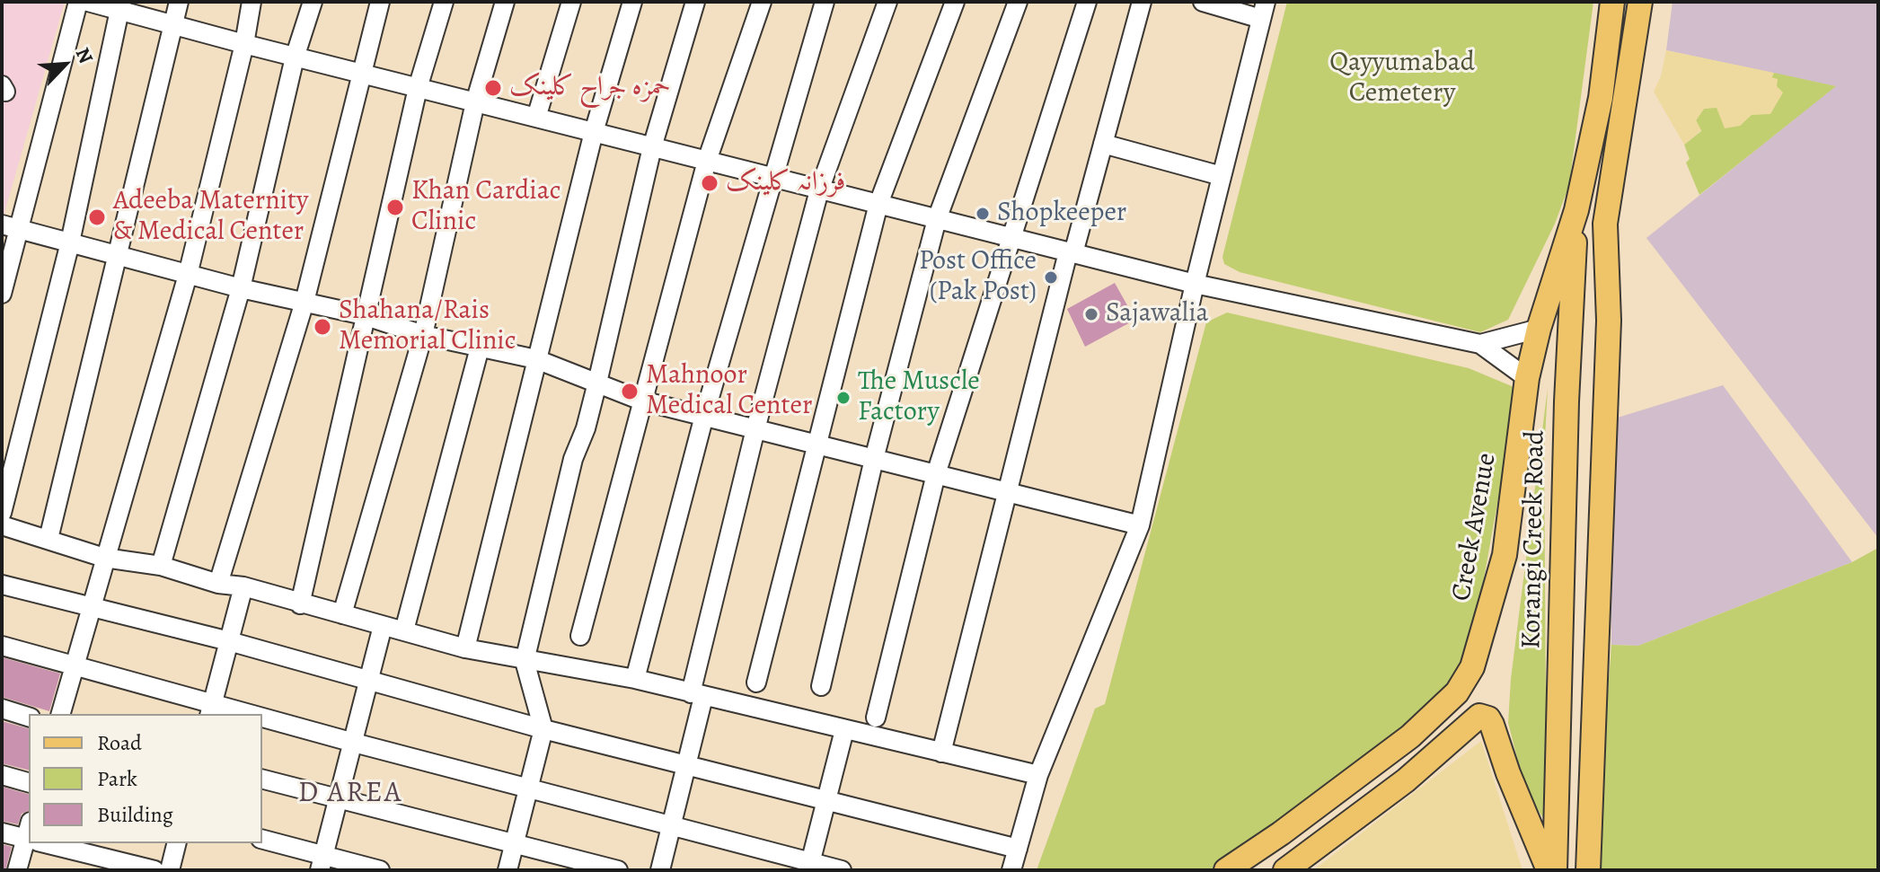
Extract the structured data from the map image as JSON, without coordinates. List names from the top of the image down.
{
  "streets": {
    "main road": ["Creek Avenue", "Korangi Creek Road"]
  },
  "crossings": [
    ["Creek Avenue", "Korangi Creek Road"]
  ],
  "districts": ["D AREA"],
  "parks": ["Qayyumabad Cemetery"],
  "places": [
    "حمزہ جراح کلینک",
    "فرزانہ کلینک",
    "Khan Cardiac Clinic",
    "Shopkeeper",
    "Adeeba Maternity & Medical Center",
    "Post Office (Pak Post)",
    "Sajawalia",
    "Shahana/Rais Memorial Clinic",
    "Mahnoor Medical Center",
    "The Muscle Factory"
  ],
  "legend": ["Road", "Park", "Building"],
  "north": "top right"
}
